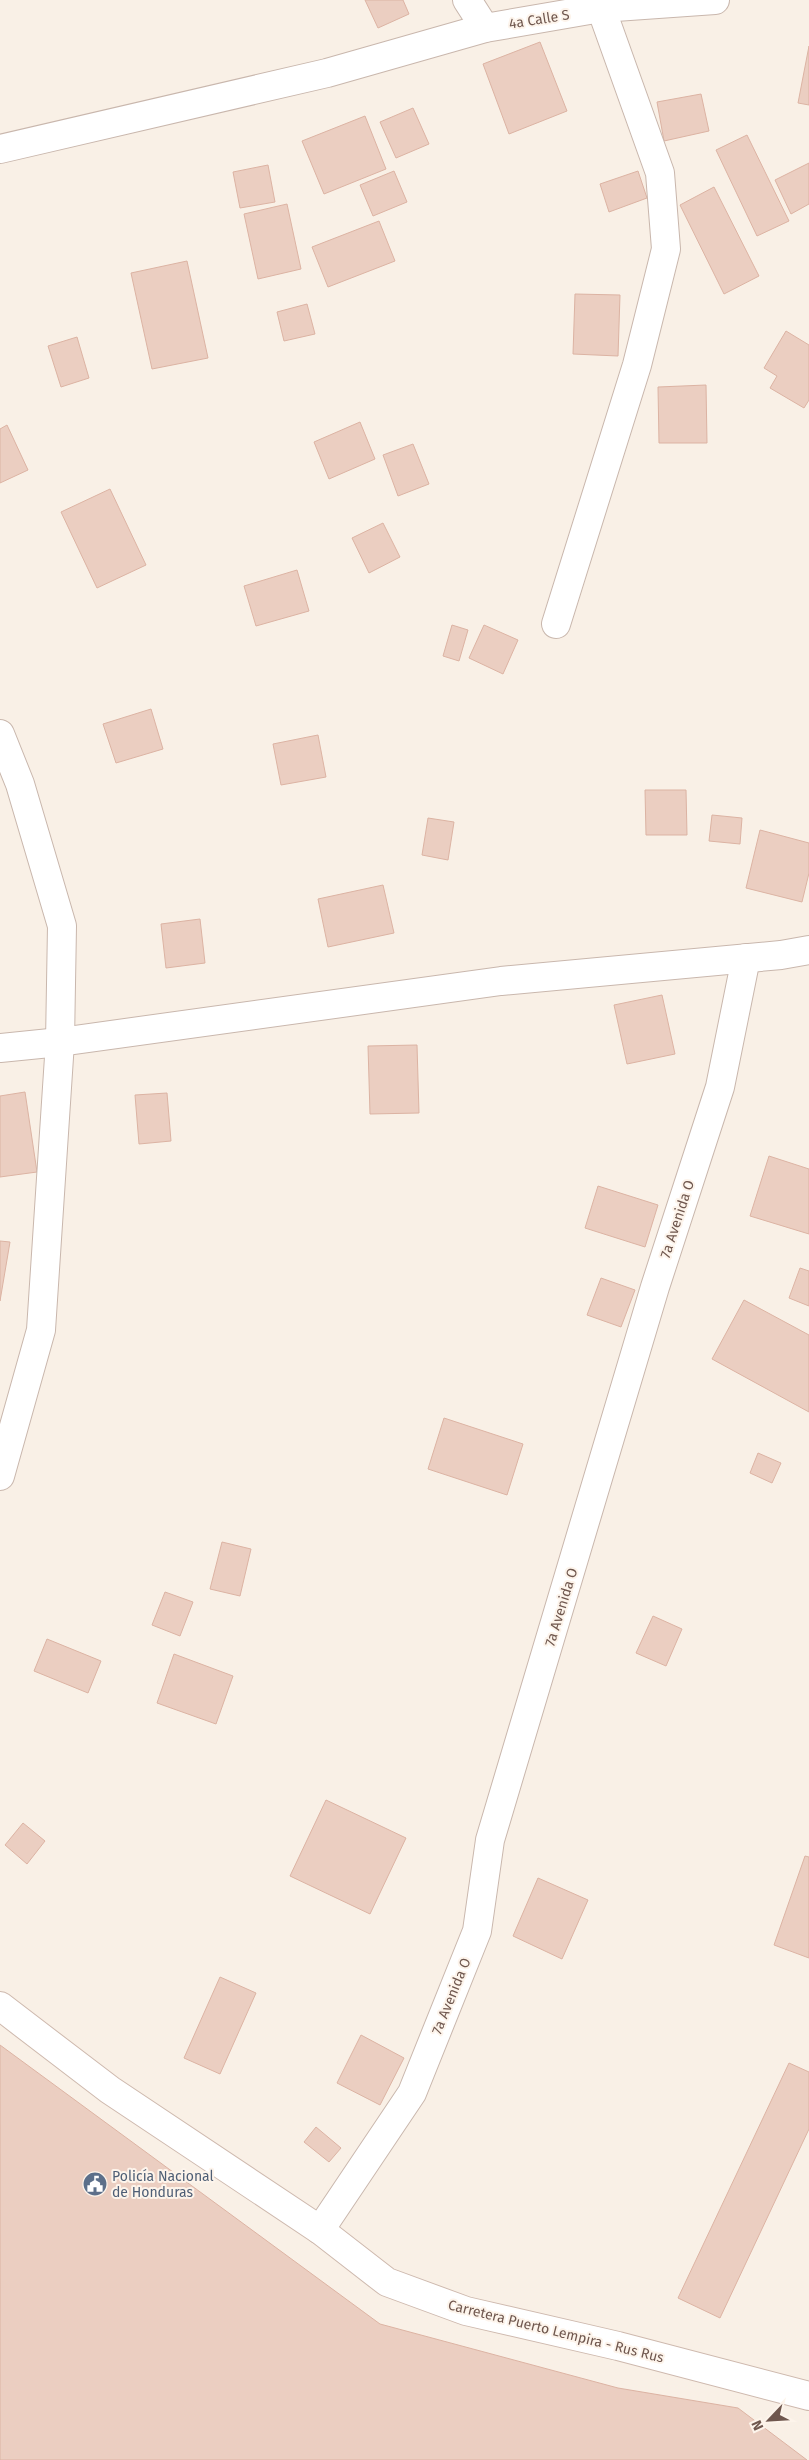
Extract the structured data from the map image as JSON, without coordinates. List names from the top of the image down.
{
  "streets": {
    "street": ["4a Calle S", "7a Avenida O", "Carretera Puerto Lempira - Rus Rus"]
  },
  "crossings": [
    ["7a Avenida O", "Carretera Puerto Lempira - Rus Rus"]
  ],
  "places": {
    "public building": ["Policía Nacional de Honduras"]
  },
  "north": "bottom left"
}
